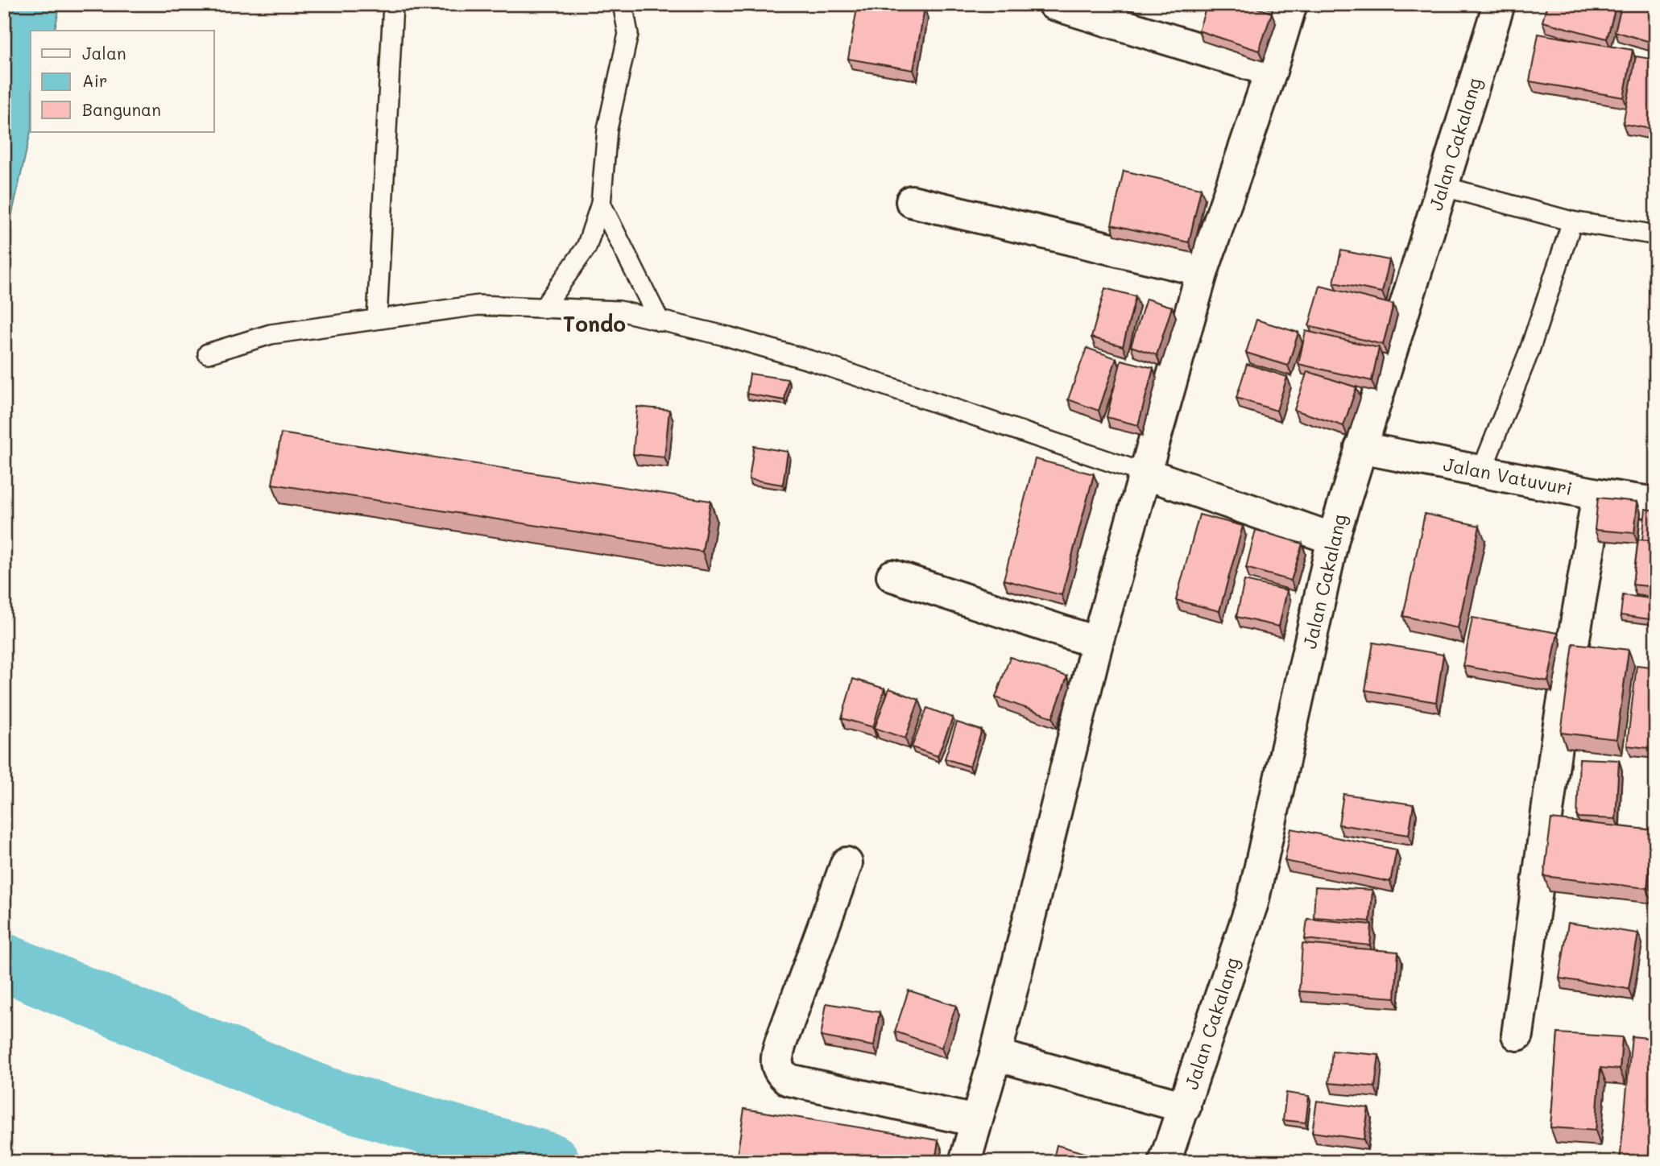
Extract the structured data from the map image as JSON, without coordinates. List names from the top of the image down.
{
  "streets": {
    "street": ["Jalan Cakalang", "Jalan Vatuvuri"]
  },
  "crossings": [
    ["Jalan Cakalang", "Jalan Vatuvuri"]
  ],
  "districts": ["Tondo"],
  "legend": ["Jalan", "Air", "Bangunan"]
}
